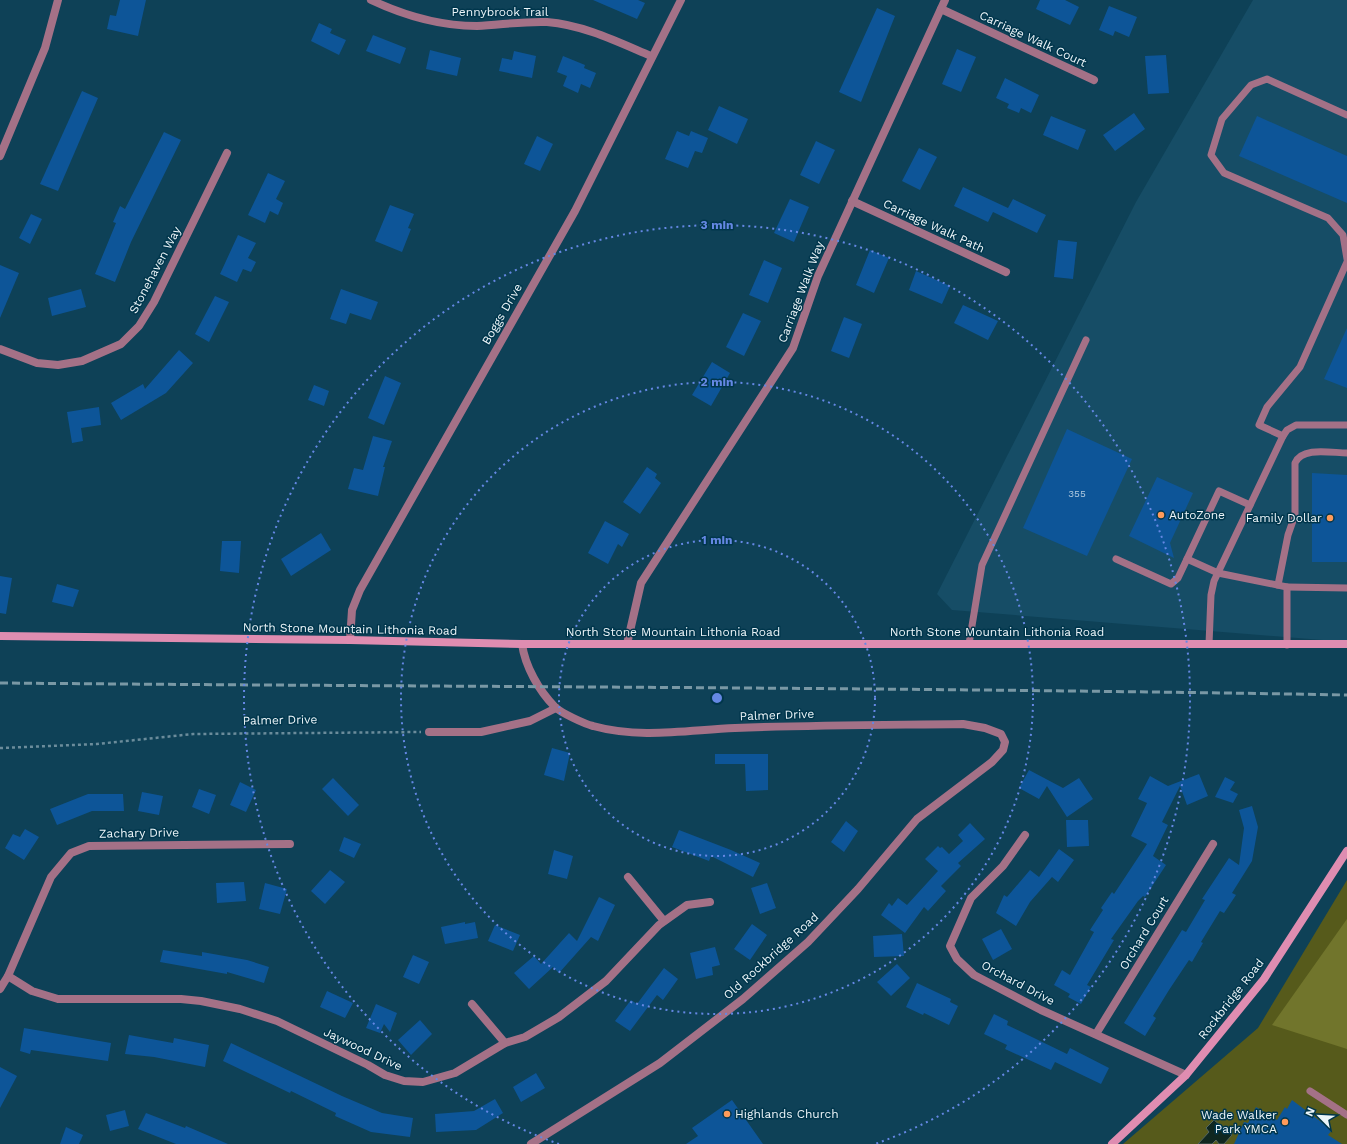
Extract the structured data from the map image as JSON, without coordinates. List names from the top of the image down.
{
  "streets": {
    "main road": ["North Stone Mountain Lithonia Road", "Rockbridge Road"],
    "street": [
      "Pennybrook Trail",
      "Carriage Walk Court",
      "Carriage Walk Path",
      "Stonehaven Way",
      "Carriage Walk Way",
      "Boggs Drive",
      "Palmer Drive",
      "Zachary Drive",
      "Orchard Court",
      "Old Rockbridge Road",
      "Orchard Drive",
      "Jaywood Drive"
    ]
  },
  "crossings": [
    ["Pennybrook Trail", "Boggs Drive"],
    ["Carriage Walk Court", "Carriage Walk Way"],
    ["Carriage Walk Path", "Carriage Walk Way"],
    ["Carriage Walk Way", "North Stone Mountain Lithonia Road"],
    ["Boggs Drive", "North Stone Mountain Lithonia Road"],
    ["North Stone Mountain Lithonia Road", "Palmer Drive"],
    ["Palmer Drive", "Old Rockbridge Road"],
    ["Zachary Drive", "Jaywood Drive"],
    ["Orchard Court", "Orchard Drive"],
    ["Orchard Drive", "Rockbridge Road"]
  ],
  "places": [
    "AutoZone",
    "Family Dollar",
    "Highlands Church",
    "Wade Walker Park YMCA"
  ],
  "house_numbers": ["355"],
  "north": "top left",
  "rings": ["3 min", "2 min", "1 min"]
}
